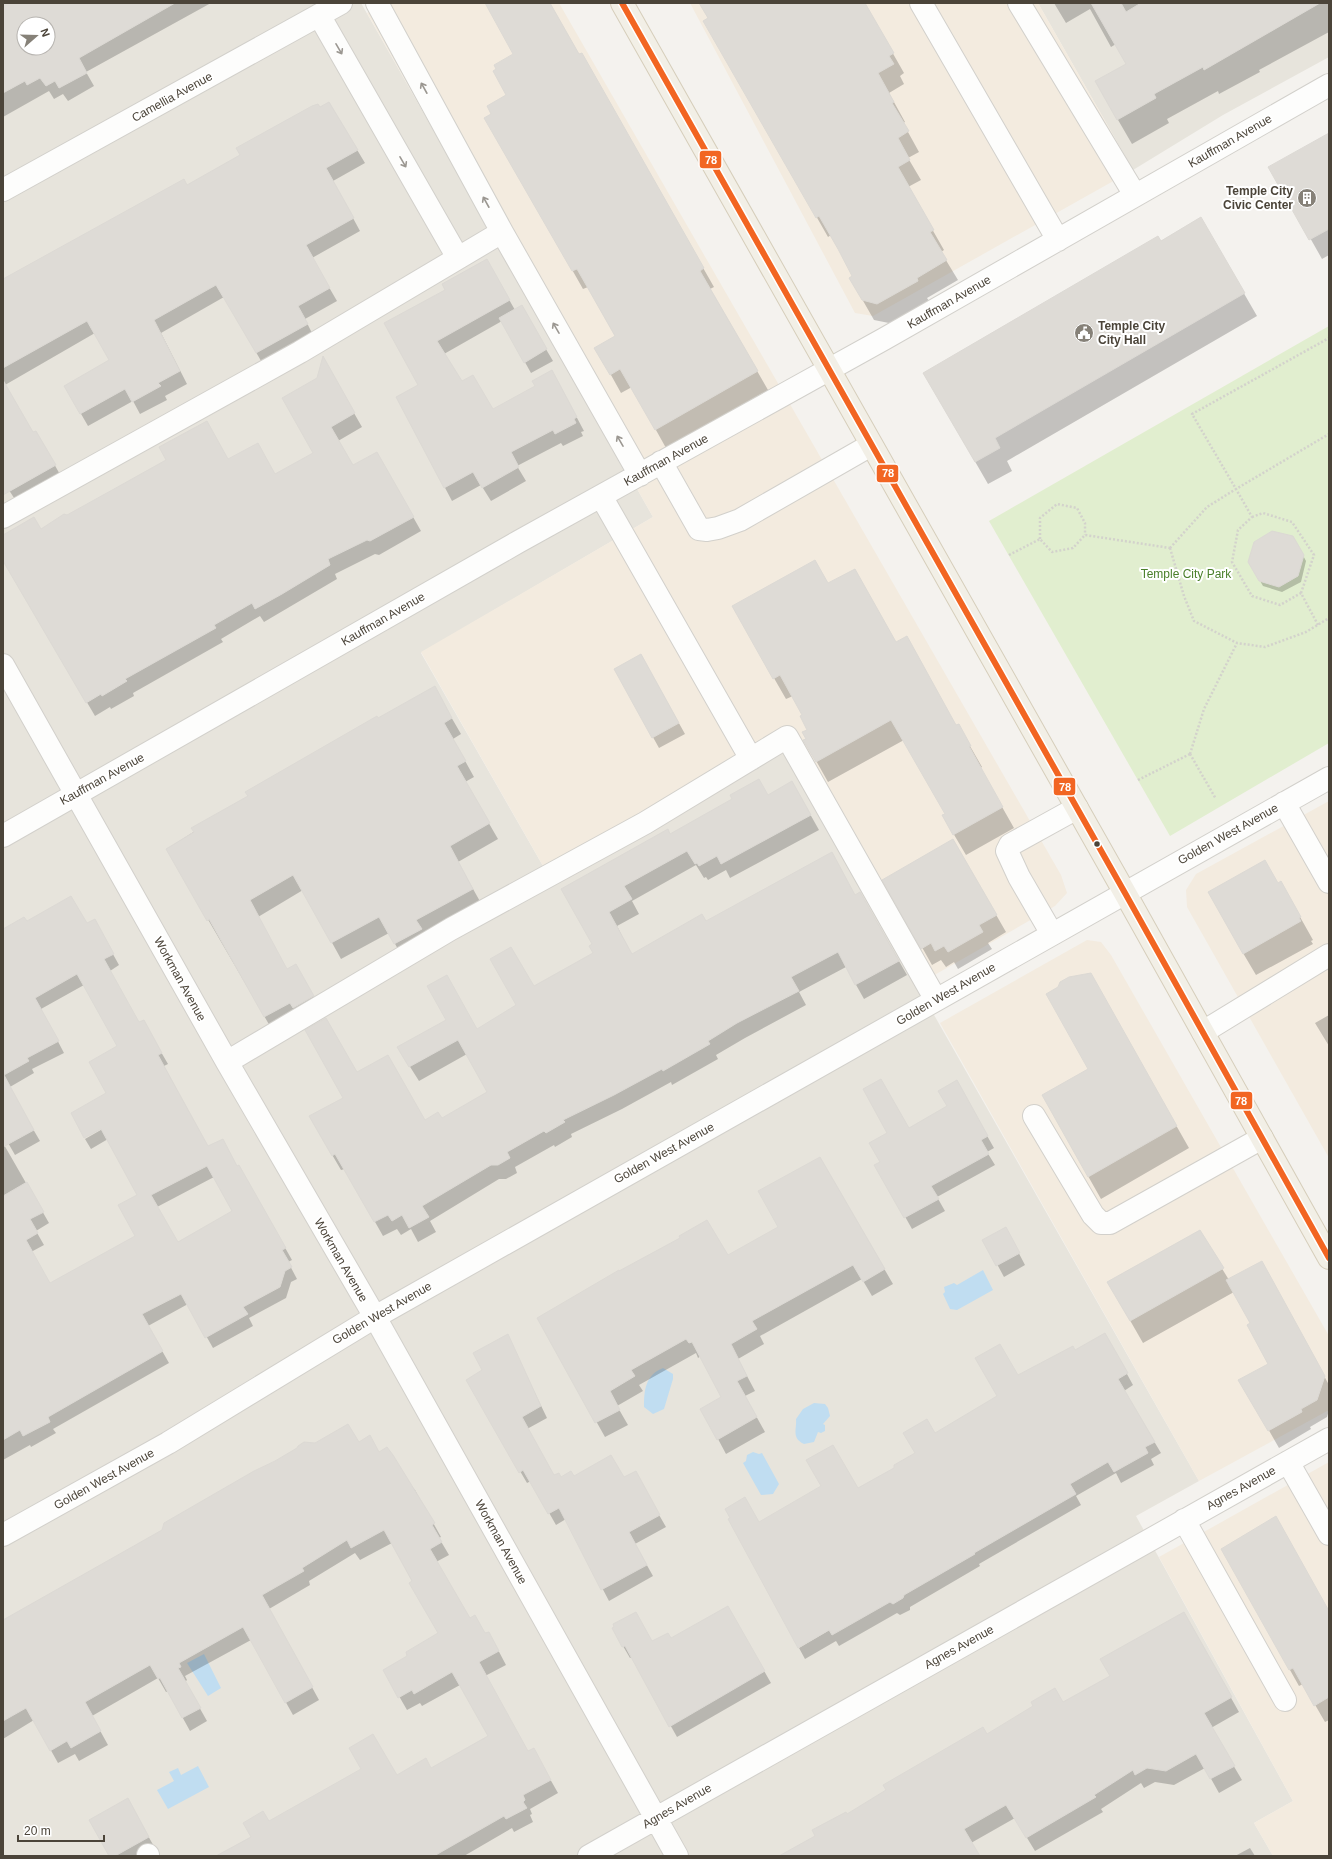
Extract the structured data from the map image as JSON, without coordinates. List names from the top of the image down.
{
  "streets": {
    "street": [
      "Camellia Avenue",
      "Kauffman Avenue",
      "Golden West Avenue",
      "Workman Avenue",
      "Agnes Avenue"
    ]
  },
  "crossings": [
    ["Kauffman Avenue", "Workman Avenue"],
    ["Golden West Avenue", "Workman Avenue"],
    ["Workman Avenue", "Agnes Avenue"]
  ],
  "parks": ["Temple City Park"],
  "places": {
    "building": ["Temple City Civic Center"],
    "public building": ["Temple City City Hall"]
  },
  "lines": ["transit line 78"],
  "scale_bar": "20 m",
  "north": "right"
}
